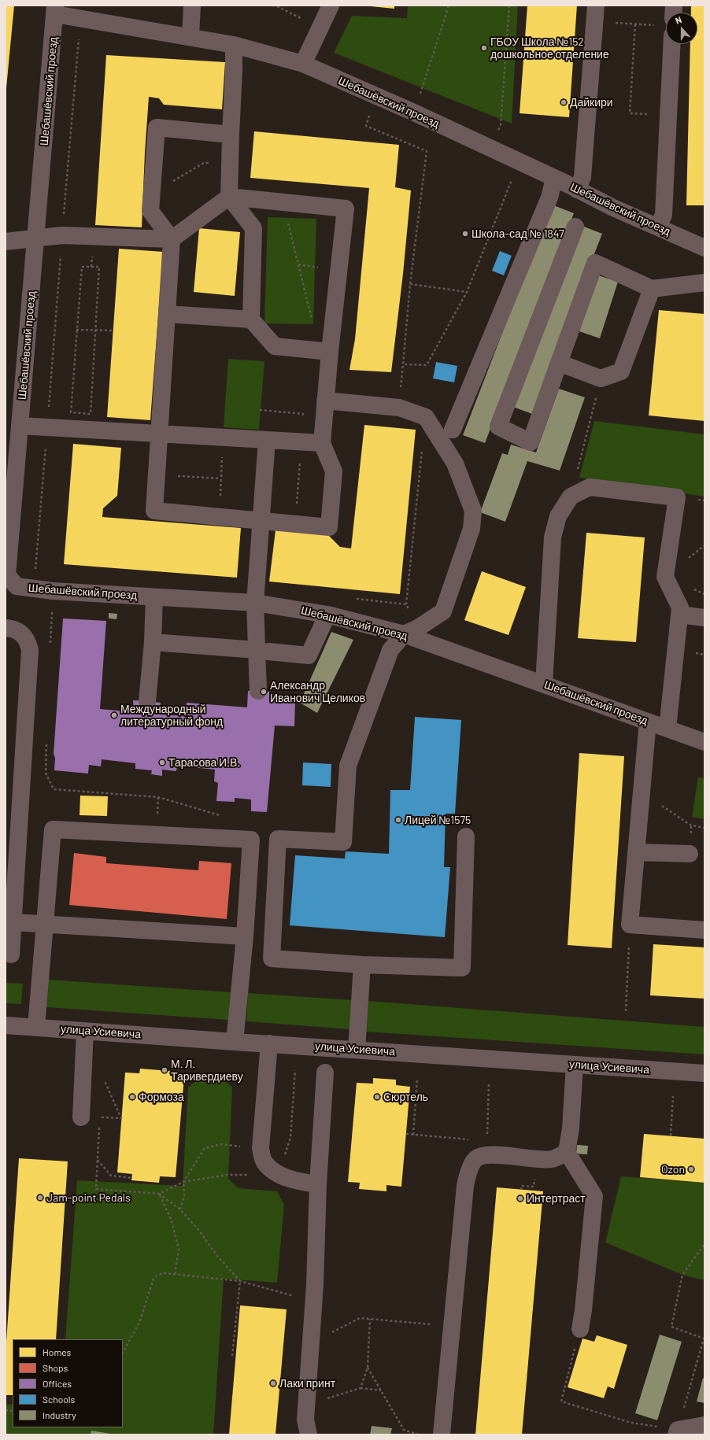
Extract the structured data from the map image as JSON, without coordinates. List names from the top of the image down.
{
  "streets": {
    "street": ["Шебашёвский проезд", "улица Усиевича"]
  },
  "places": [
    "ГБОУ Школа №152 дошкольное отделение",
    "Дайкири",
    "Школа-сад № 1847",
    "Александр Иванович Целиков",
    "Международный литературный фонд",
    "Тарасова И.В.",
    "Лицей №1575",
    "М. Л. Таривердиеву",
    "Формоза",
    "Сюртель",
    "Ozon",
    "Jam-point Pedals",
    "Интертраст",
    "Лаки принт"
  ],
  "legend": [
    "Homes",
    "Shops",
    "Offices",
    "Schools",
    "Industry"
  ],
  "north": "top"
}
